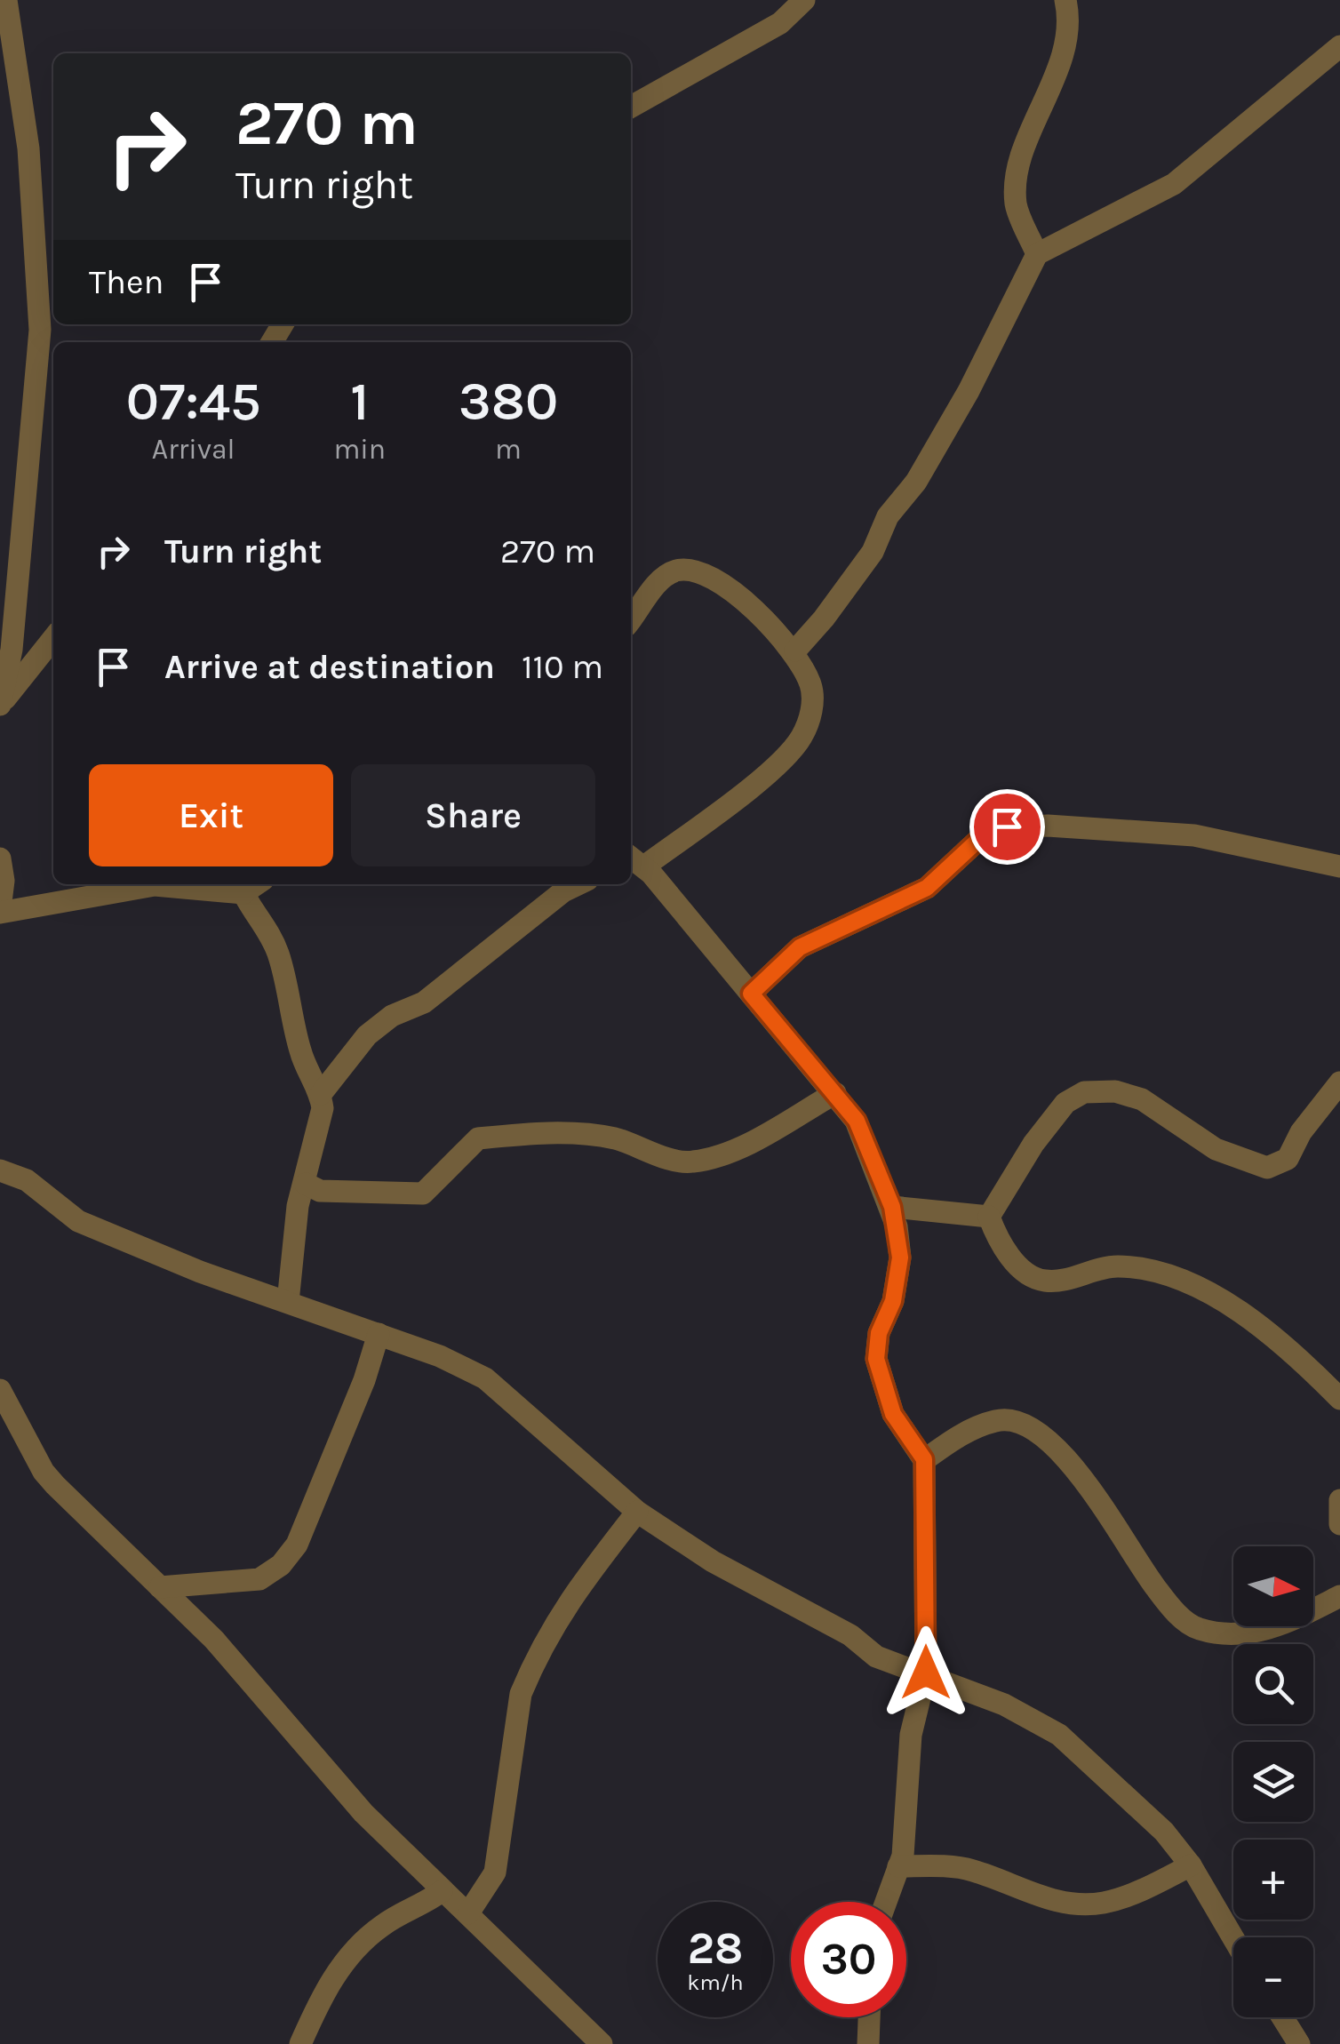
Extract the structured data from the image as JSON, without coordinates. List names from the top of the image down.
{
  "north": "right",
  "page": {
    "turn": ["270 m", "Turn right"],
    "then": "Then",
    "eta": [
      "07:45",
      "Arrival",
      "1",
      "min",
      "380",
      "m"
    ],
    "list": [
      {
        "name": "Turn right",
        "value": "270 m"
      },
      {
        "name": "Arrive at destination",
        "value": "110 m"
      }
    ],
    "buttons": ["Exit", "Share"],
    "map_buttons": ["+", "−"],
    "speed": "28 km/h",
    "limit": "30"
  }
}
